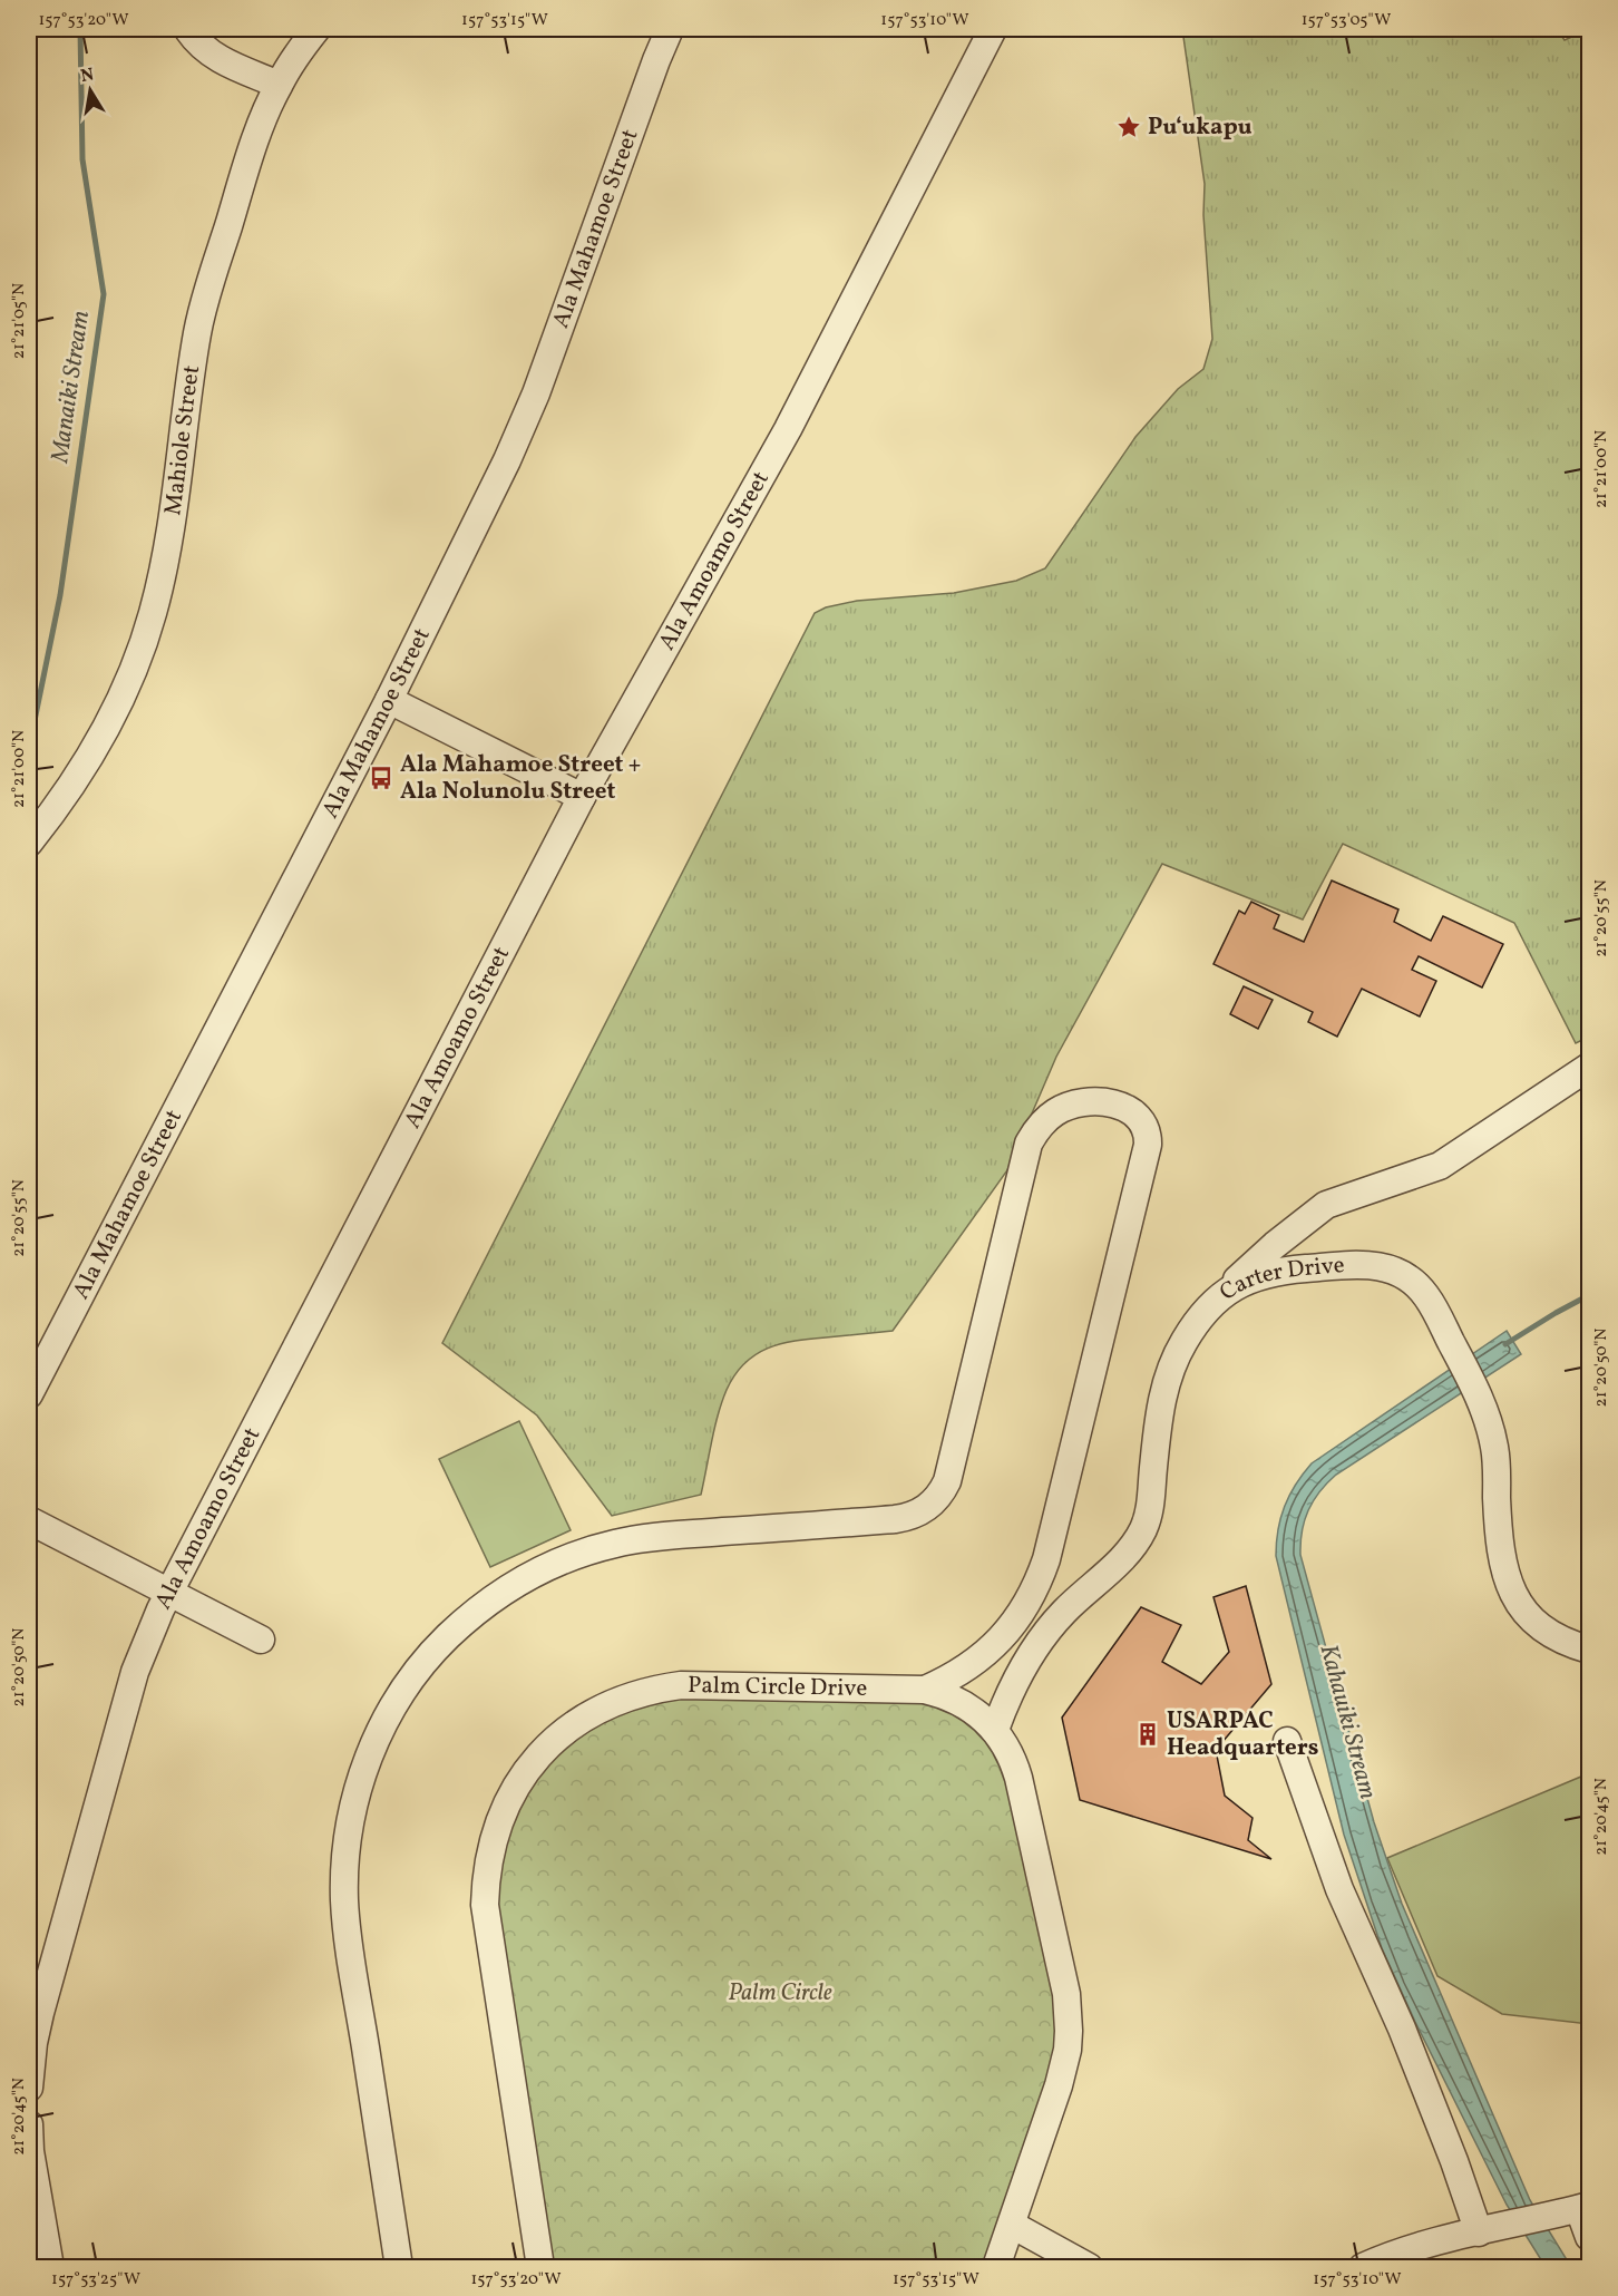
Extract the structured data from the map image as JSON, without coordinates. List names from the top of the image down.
{
  "streets": {
    "street": [
      "Ala Mahamoe Street",
      "Mahiole Street",
      "Ala Amoamo Street",
      "Carter Drive",
      "Palm Circle Drive"
    ]
  },
  "crossings": [
    ["Carter Drive", "Palm Circle Drive"]
  ],
  "water": ["Manaiki Stream", "Kahauiki Stream"],
  "parks": ["Palm Circle"],
  "places": {
    "place": ["Puʻukapu"],
    "bus stop": ["Ala Mahamoe Street + Ala Nolunolu Street"],
    "building": ["USARPAC Headquarters"]
  },
  "north": "top",
  "coordinates": [
    "157°53'20\"W",
    "157°53'15\"W",
    "157°53'10\"W",
    "157°53'05\"W",
    "21°21'05\"N",
    "21°21'00\"N",
    "21°20'55\"N",
    "21°20'50\"N",
    "21°20'45\"N",
    "157°53'25\"W"
  ]
}
